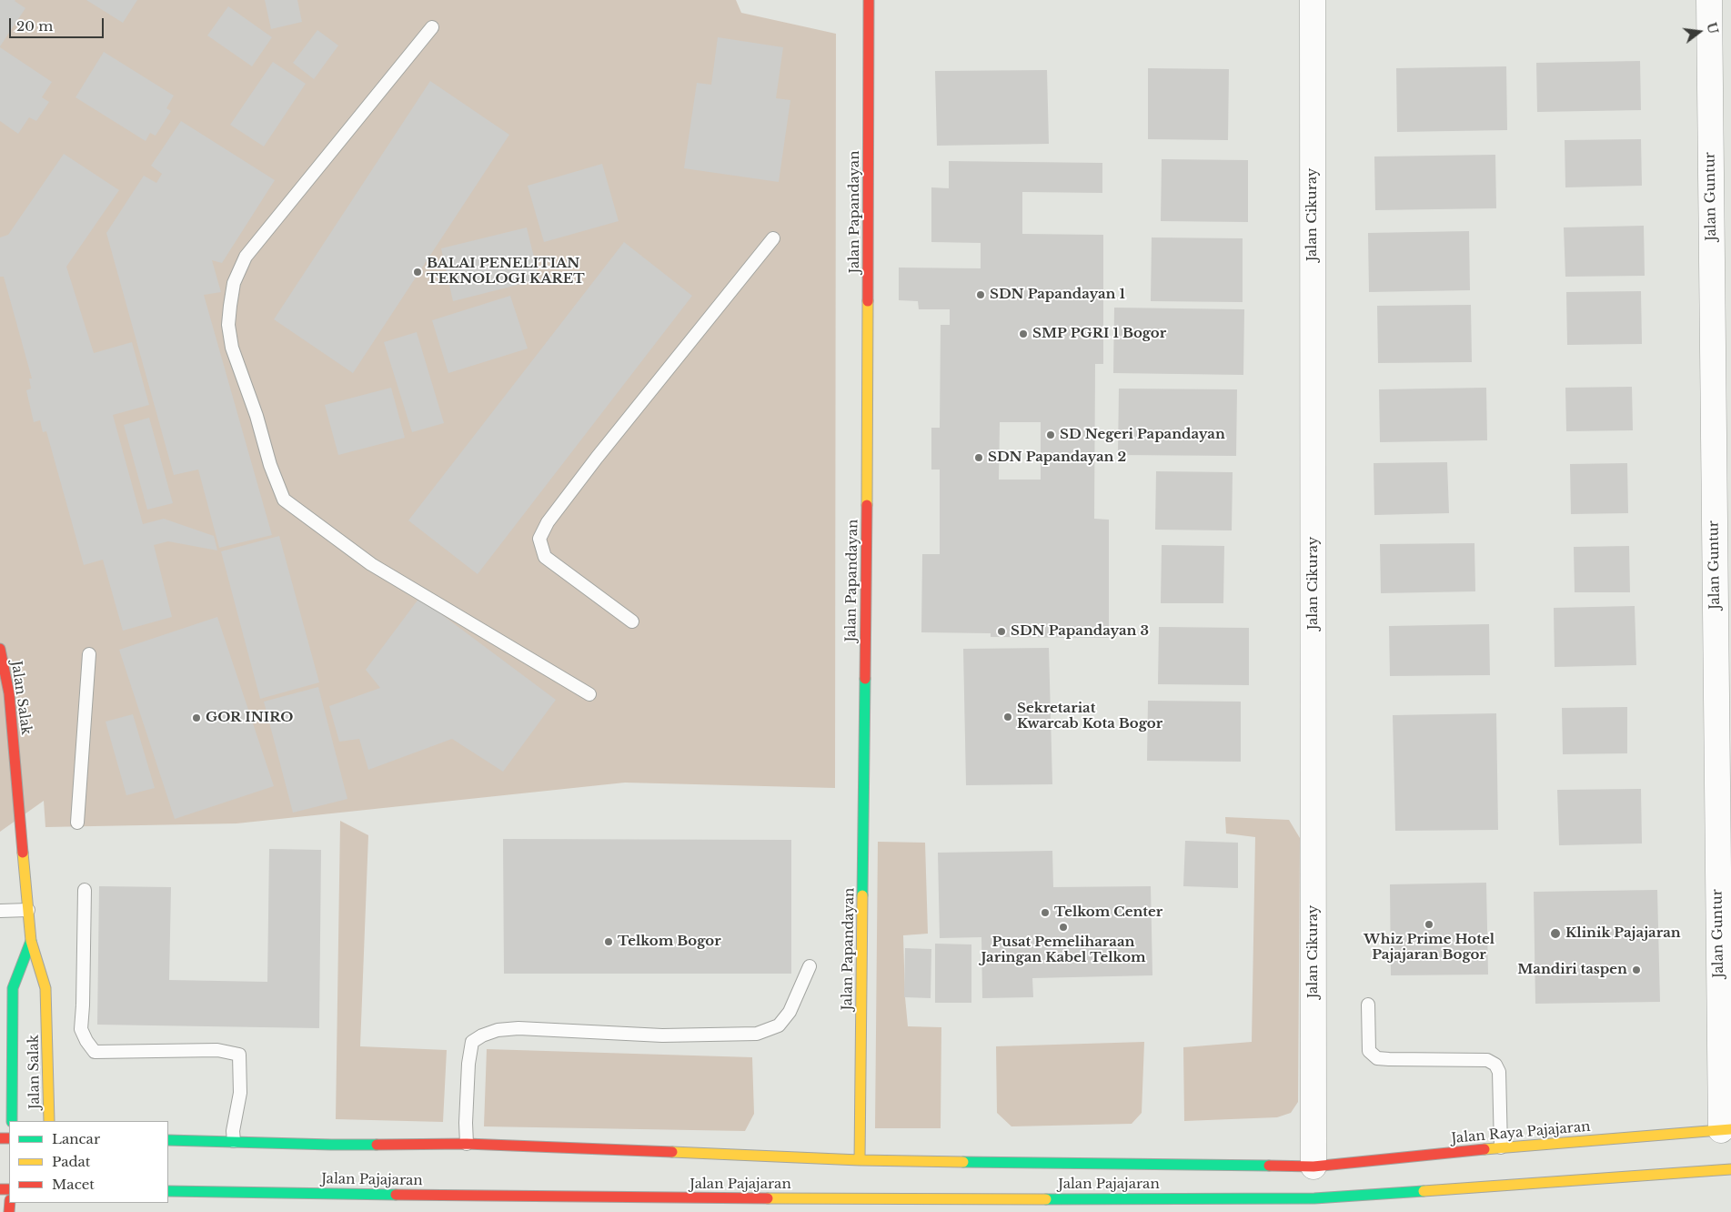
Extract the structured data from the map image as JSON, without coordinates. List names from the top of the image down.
{
  "streets": {
    "main road": [
      "Jalan Papandayan",
      "Jalan Salak",
      "Jalan Raya Pajajaran",
      "Jalan Pajajaran"
    ],
    "street": ["Jalan Guntur", "Jalan Cikuray"]
  },
  "crossings": [
    ["Jalan Guntur", "Jalan Raya Pajajaran"],
    ["Jalan Papandayan", "Jalan Pajajaran"],
    ["Jalan Cikuray", "Jalan Raya Pajajaran"],
    ["Jalan Cikuray", "Jalan Pajajaran"],
    ["Jalan Raya Pajajaran", "Jalan Pajajaran"]
  ],
  "places": [
    "BALAI PENELITIAN TEKNOLOGI KARET",
    "SDN Papandayan 1",
    "SMP PGRI 1 Bogor",
    "SD Negeri Papandayan",
    "SDN Papandayan 2",
    "SDN Papandayan 3",
    "Sekretariat Kwarcab Kota Bogor",
    "GOR INIRO",
    "Telkom Center",
    "Whiz Prime Hotel Pajajaran Bogor",
    "Pusat Pemeliharaan Jaringan Kabel Telkom",
    "Klinik Pajajaran",
    "Telkom Bogor",
    "Mandiri taspen"
  ],
  "legend": ["Lancar", "Padat", "Macet"],
  "scale_bar": "20 m",
  "north": "right"
}
